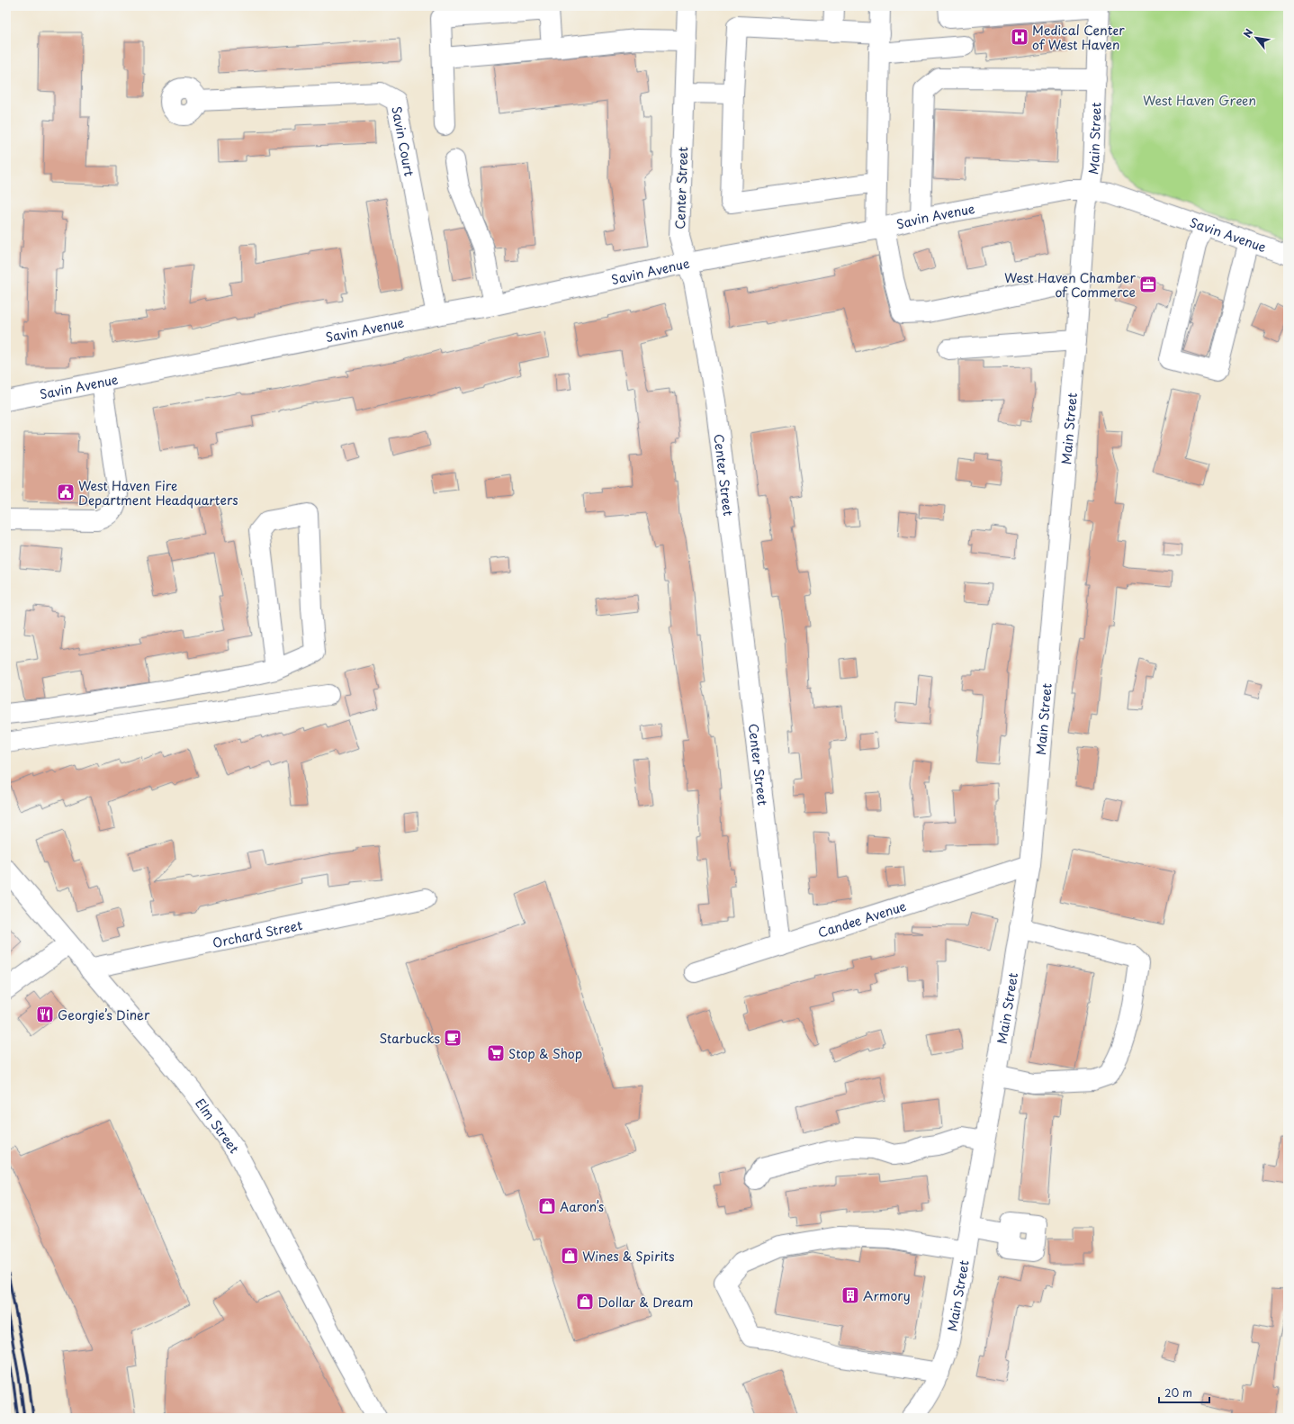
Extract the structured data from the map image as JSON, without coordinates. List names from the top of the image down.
{
  "streets": {
    "street": [
      "Main Street",
      "Savin Court",
      "Center Street",
      "Savin Avenue",
      "Candee Avenue",
      "Orchard Street",
      "Elm Street"
    ]
  },
  "crossings": [
    ["Main Street", "Savin Avenue"],
    ["Main Street", "Candee Avenue"],
    ["Savin Court", "Savin Avenue"],
    ["Center Street", "Savin Avenue"],
    ["Center Street", "Candee Avenue"],
    ["Orchard Street", "Elm Street"]
  ],
  "parks": ["West Haven Green"],
  "places": {
    "hospital": ["Medical Center of West Haven"],
    "office": ["West Haven Chamber of Commerce"],
    "public building": ["West Haven Fire Department Headquarters"],
    "restaurant": ["Georgie’s Diner"],
    "cafe": ["Starbucks"],
    "supermarket": ["Stop & Shop"],
    "shop": ["Aaron’s", "Wines & Spirits", "Dollar & Dream"],
    "building": ["Armory"]
  },
  "scale_bar": "20 m",
  "north": "top left"
}
